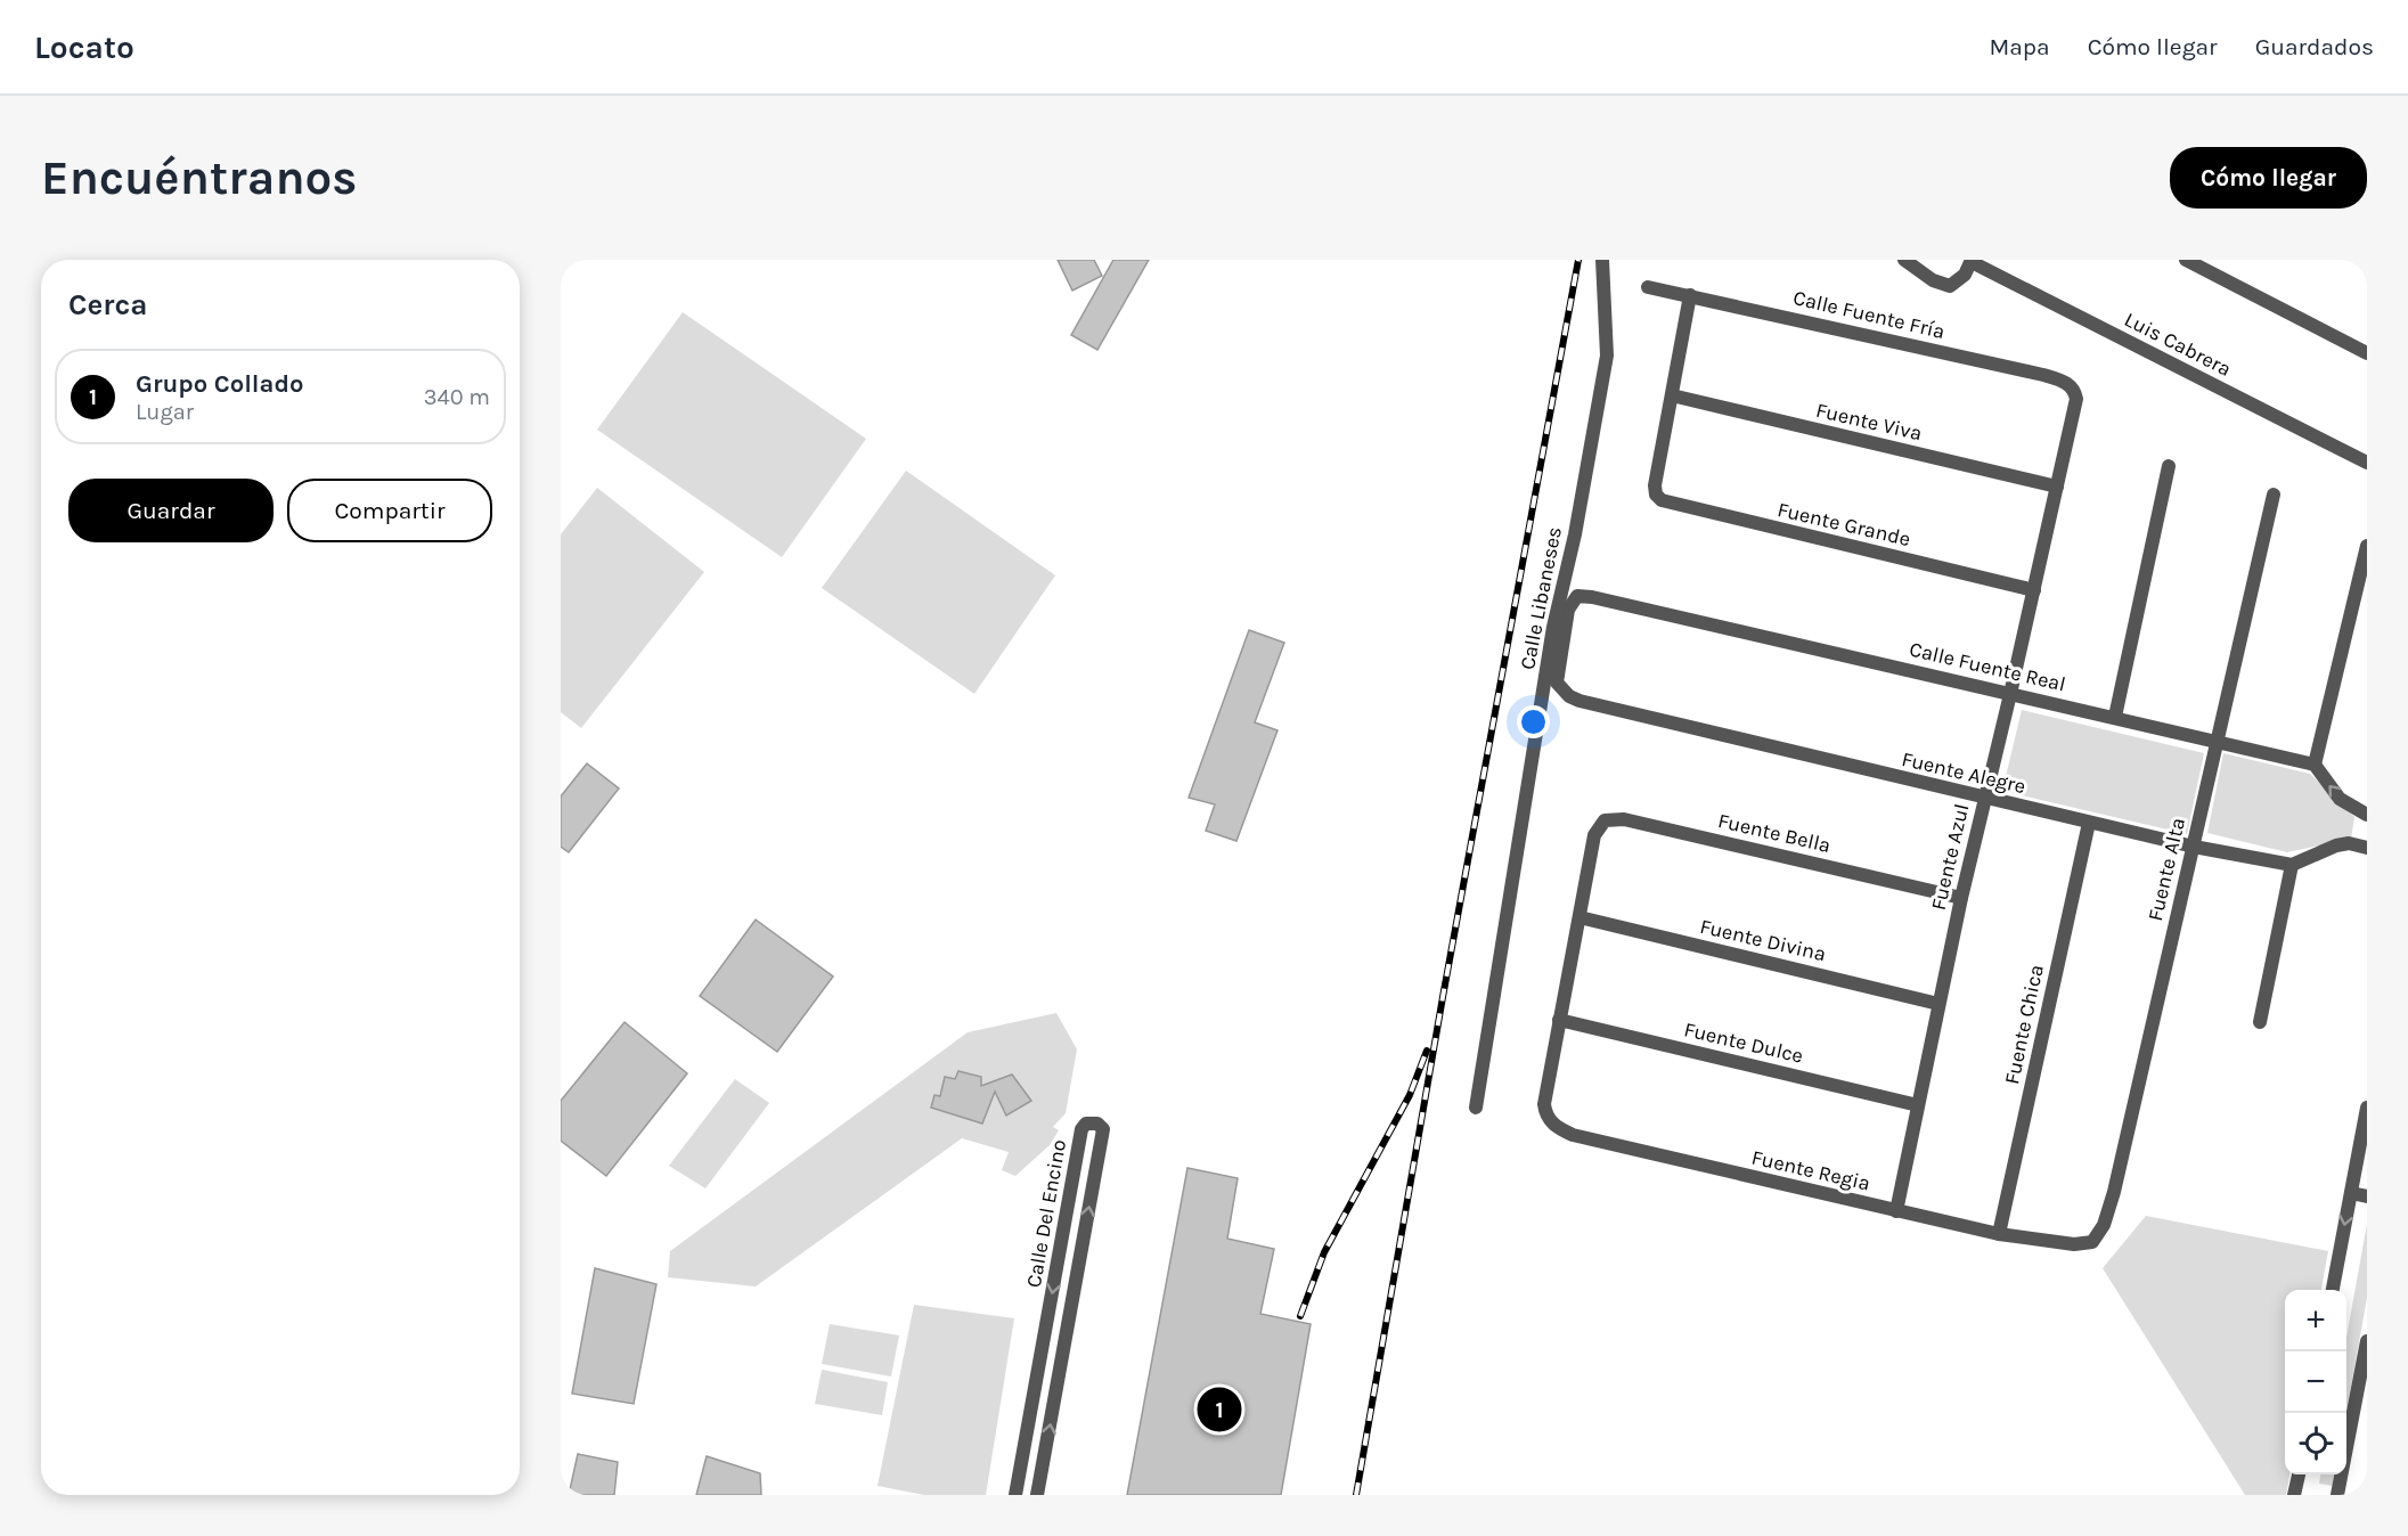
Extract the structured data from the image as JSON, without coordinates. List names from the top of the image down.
{
  "streets": {
    "street": [
      "Calle Fuente Fría",
      "Luis Cabrera",
      "Fuente Viva",
      "Fuente Grande",
      "Calle Libaneses",
      "Calle Fuente Real",
      "Fuente Alegre",
      "Fuente Bella",
      "Fuente Azul",
      "Fuente Alta",
      "Fuente Divina",
      "Fuente Chica",
      "Fuente Dulce",
      "Fuente Regia",
      "Calle Del Encino"
    ]
  },
  "crossings": [
    ["Calle Fuente Fría", "Fuente Azul"],
    ["Fuente Viva", "Fuente Grande"],
    ["Fuente Viva", "Fuente Azul"],
    ["Fuente Grande", "Fuente Azul"],
    ["Calle Fuente Real", "Fuente Alegre"],
    ["Calle Fuente Real", "Fuente Azul"],
    ["Calle Fuente Real", "Fuente Alta"],
    ["Fuente Alegre", "Fuente Azul"],
    ["Fuente Alegre", "Fuente Alta"],
    ["Fuente Alegre", "Fuente Chica"],
    ["Fuente Bella", "Fuente Azul"],
    ["Fuente Bella", "Fuente Divina"],
    ["Fuente Azul", "Fuente Divina"],
    ["Fuente Azul", "Fuente Dulce"],
    ["Fuente Azul", "Fuente Regia"],
    ["Fuente Alta", "Fuente Regia"],
    ["Fuente Chica", "Fuente Regia"],
    ["Fuente Dulce", "Fuente Regia"]
  ],
  "page": {
    "header": "Locato",
    "nav": ["Mapa", "Cómo llegar", "Guardados"],
    "buttons": [
      "Cómo llegar",
      ["Guardar", "Compartir"]
    ],
    "title": "Encuéntranos",
    "heading": "Cerca",
    "list": [
      {
        "mark": "1",
        "name": "Grupo Collado",
        "note": "Lugar",
        "value": "340 m"
      }
    ],
    "map_buttons": ["+", "−"],
    "pins": "1"
  }
}
